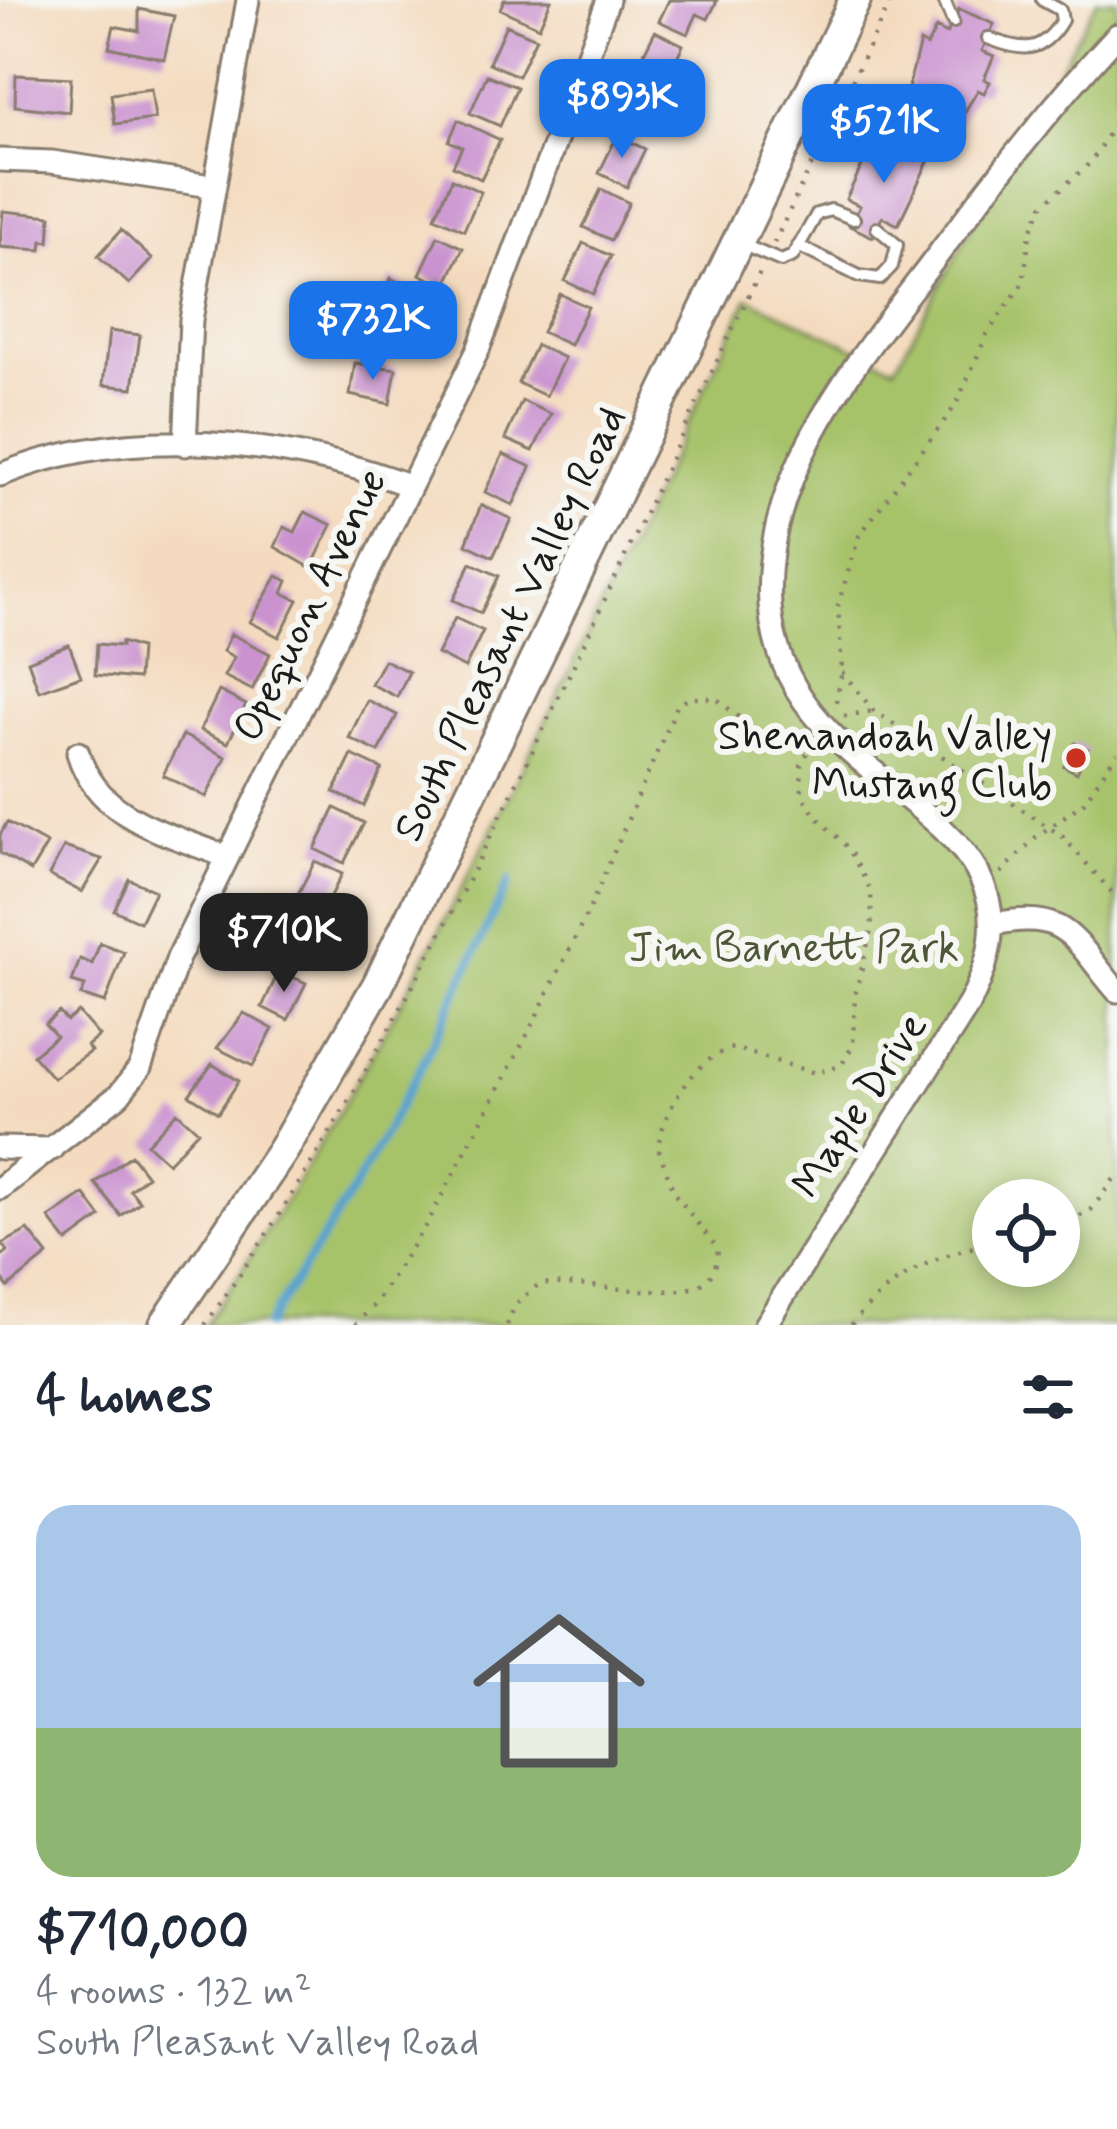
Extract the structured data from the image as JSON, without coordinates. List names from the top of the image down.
{
  "streets": {
    "main road": ["South Pleasant Valley Road"],
    "street": ["Opequon Avenue", "Maple Drive"]
  },
  "parks": ["Jim Barnett Park"],
  "places": ["Shenandoah Valley Mustang Club"],
  "page": {
    "price": [
      "$893K",
      "$521K",
      "$732K",
      "$710K"
    ],
    "heading": "4 homes",
    "list": [
      {
        "name": "$710,000",
        "note": "4 rooms · 132 m² · South Pleasant Valley Road"
      }
    ]
  }
}
